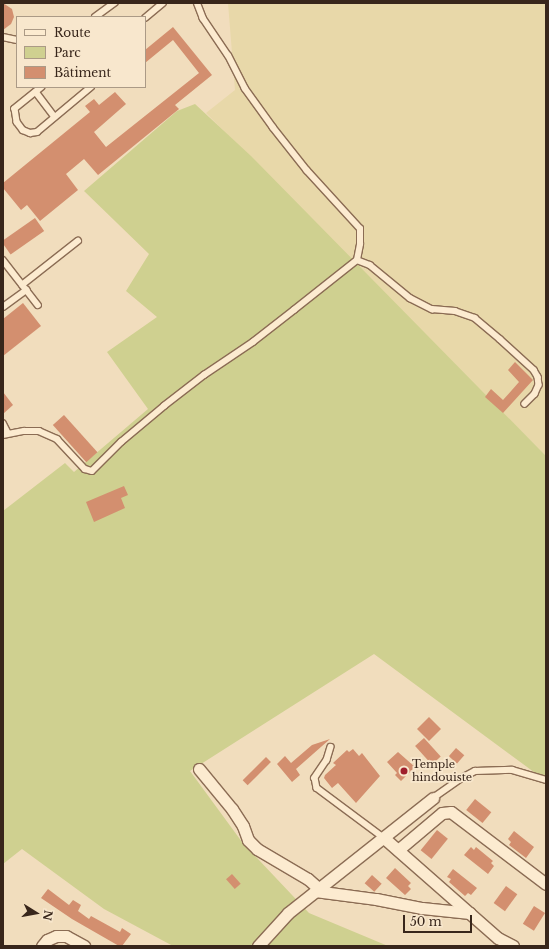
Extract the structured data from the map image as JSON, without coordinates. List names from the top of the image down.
{
  "places": ["Temple hindouiste"],
  "legend": ["Route", "Parc", "Bâtiment"],
  "scale_bar": "50 m",
  "north": "right"
}
